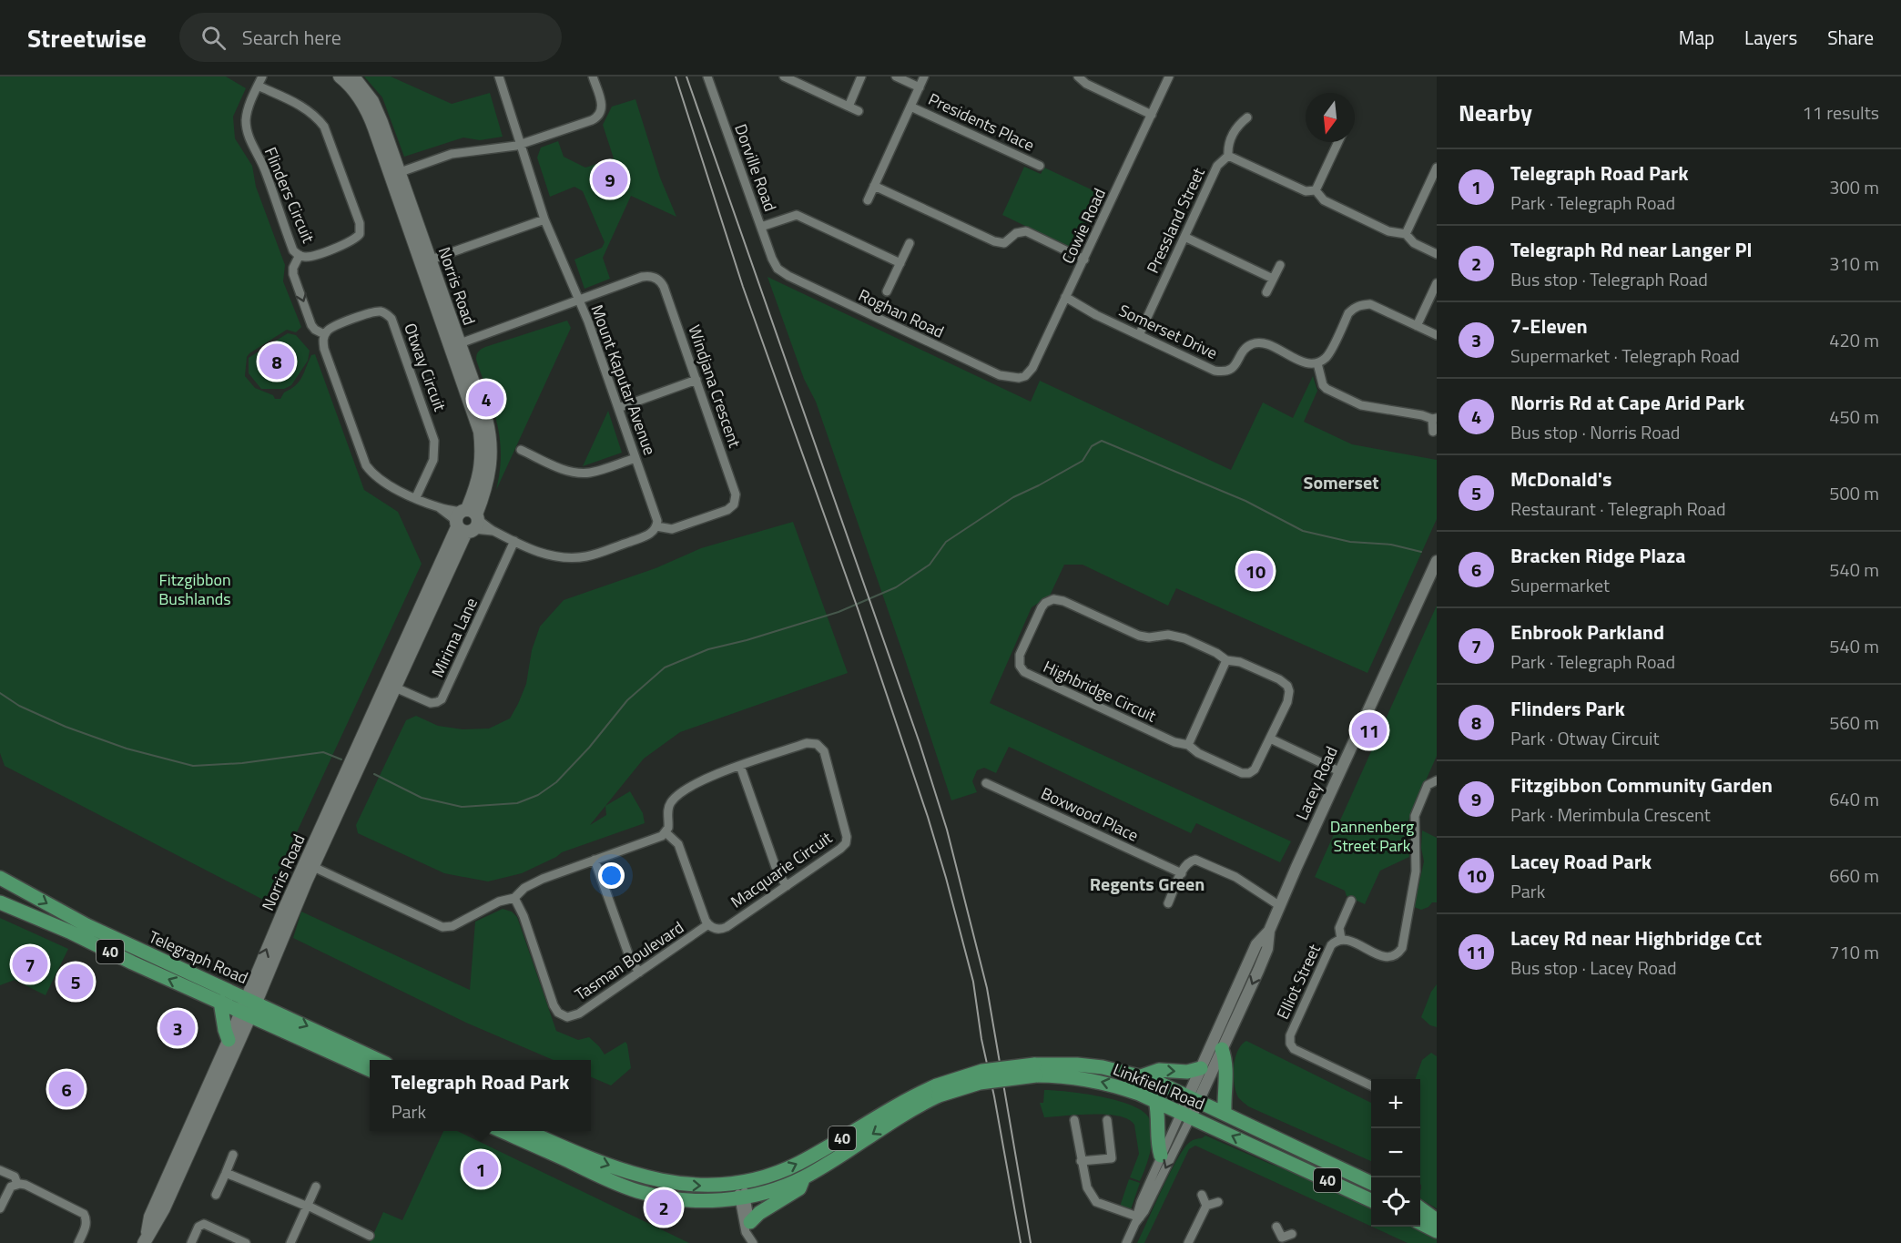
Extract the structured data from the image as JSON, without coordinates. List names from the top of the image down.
{
  "streets": {
    "main road": [
      "Norris Road",
      "40",
      "Telegraph Road",
      "Linkfield Road"
    ],
    "street": [
      "Presidents Place",
      "Dorville Road",
      "Flinders Circuit",
      "Pressland Street",
      "Cowie Road",
      "Roghan Road",
      "Somerset Drive",
      "Otway Circuit",
      "Mount Kaputar Avenue",
      "Windjana Crescent",
      "Mirima Lane",
      "Highbridge Circuit",
      "Lacey Road",
      "Boxwood Place",
      "Macquarie Circuit",
      "Tasman Boulevard",
      "Elliot Street"
    ]
  },
  "crossings": [
    ["Dorville Road", "Roghan Road"],
    ["Pressland Street", "Somerset Drive"],
    ["Cowie Road", "Roghan Road"],
    ["Cowie Road", "Somerset Drive"],
    ["Norris Road", "Mirima Lane"],
    ["Norris Road", "Telegraph Road"],
    ["Mount Kaputar Avenue", "Windjana Crescent"],
    ["Lacey Road", "Linkfield Road"],
    ["Macquarie Circuit", "Tasman Boulevard"],
    ["40", "Linkfield Road"]
  ],
  "districts": ["Somerset", "Regents Green"],
  "parks": ["Fitzgibbon Bushlands", "Dannenberg Street Park"],
  "north": "bottom",
  "page": {
    "header": "Streetwise",
    "search": "Search here",
    "nav": ["Map", "Layers", "Share"],
    "heading": ["Nearby", "11 results"],
    "list": [
      {
        "mark": "1",
        "name": "Telegraph Road Park",
        "note": "Park · Telegraph Road",
        "value": "300 m"
      },
      {
        "mark": "2",
        "name": "Telegraph Rd near Langer Pl",
        "note": "Bus stop · Telegraph Road",
        "value": "310 m"
      },
      {
        "mark": "3",
        "name": "7-Eleven",
        "note": "Supermarket · Telegraph Road",
        "value": "420 m"
      },
      {
        "mark": "4",
        "name": "Norris Rd at Cape Arid Park",
        "note": "Bus stop · Norris Road",
        "value": "450 m"
      },
      {
        "mark": "5",
        "name": "McDonald's",
        "note": "Restaurant · Telegraph Road",
        "value": "500 m"
      },
      {
        "mark": "6",
        "name": "Bracken Ridge Plaza",
        "note": "Supermarket",
        "value": "540 m"
      },
      {
        "mark": "7",
        "name": "Enbrook Parkland",
        "note": "Park · Telegraph Road",
        "value": "540 m"
      },
      {
        "mark": "8",
        "name": "Flinders Park",
        "note": "Park · Otway Circuit",
        "value": "560 m"
      },
      {
        "mark": "9",
        "name": "Fitzgibbon Community Garden",
        "note": "Park · Merimbula Crescent",
        "value": "640 m"
      },
      {
        "mark": "10",
        "name": "Lacey Road Park",
        "note": "Park",
        "value": "660 m"
      },
      {
        "mark": "11",
        "name": "Lacey Rd near Highbridge Cct",
        "note": "Bus stop · Lacey Road",
        "value": "710 m"
      }
    ],
    "pins": [
      "9",
      "8",
      "4",
      "10",
      "11",
      "7",
      "5",
      "3",
      "6",
      "1",
      "2"
    ],
    "popup": ["Telegraph Road Park", "Park"],
    "map_buttons": ["+", "−"]
  }
}
